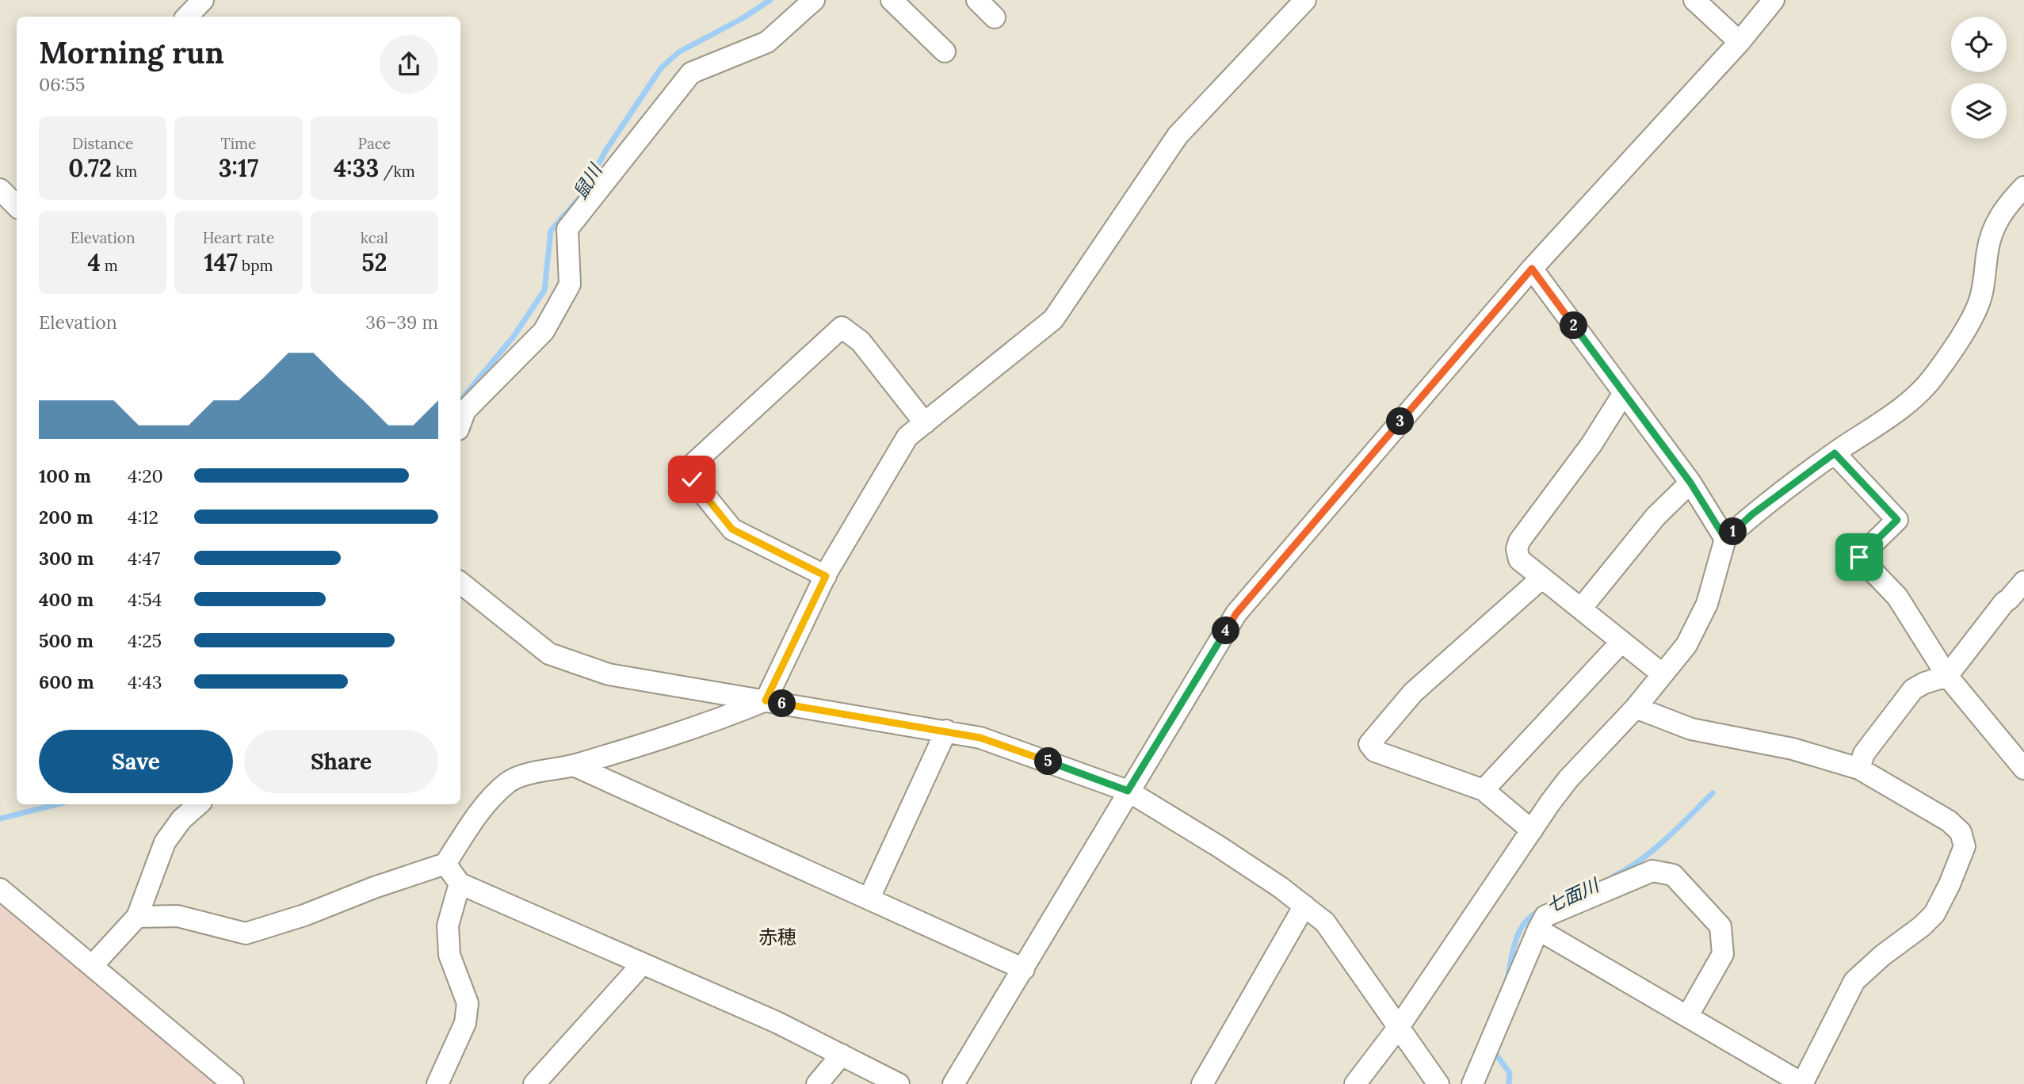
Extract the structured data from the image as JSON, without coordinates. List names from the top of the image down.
{
  "districts": ["赤穂"],
  "water": ["鼠川", "七面川"],
  "page": {
    "heading": ["Morning run", "06:55"],
    "stats": [
      ["Distance", "0.72 km"],
      ["Time", "3:17"],
      ["Pace", "4:33 /km"],
      ["Elevation", "4 m"],
      ["Heart rate", "147 bpm"],
      ["kcal", "52"]
    ],
    "chart": ["Elevation", "36–39 m"],
    "pins": [
      "2",
      "3",
      "1",
      "4",
      "6",
      "5"
    ],
    "list": [
      {
        "name": "100 m",
        "note": "4:20"
      },
      {
        "name": "200 m",
        "note": "4:12"
      },
      {
        "name": "300 m",
        "note": "4:47"
      },
      {
        "name": "400 m",
        "note": "4:54"
      },
      {
        "name": "500 m",
        "note": "4:25"
      },
      {
        "name": "600 m",
        "note": "4:43"
      }
    ],
    "buttons": ["Save", "Share"]
  }
}
